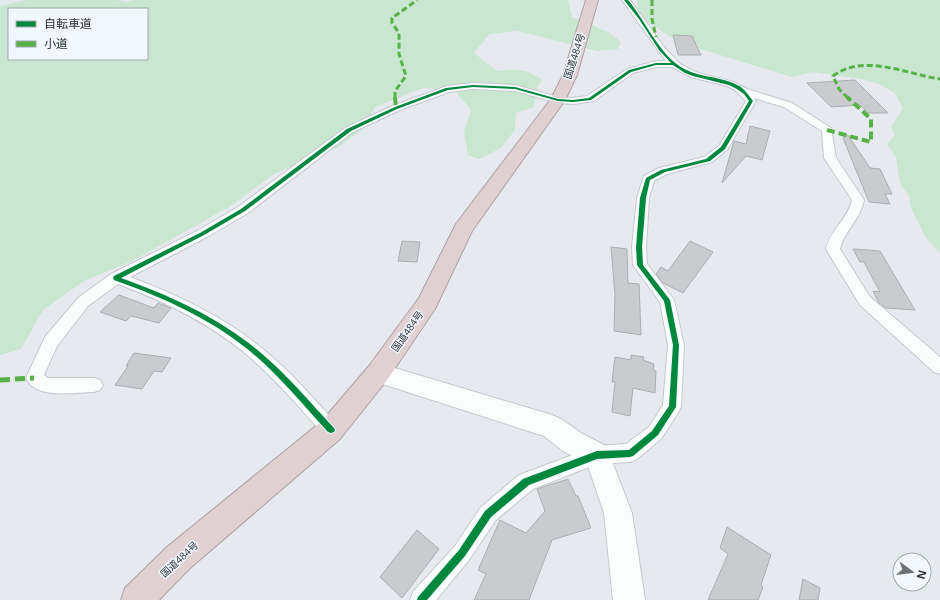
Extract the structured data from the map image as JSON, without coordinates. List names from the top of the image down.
{
  "streets": {
    "highway": ["国道484号"]
  },
  "legend": ["自転車道", "小道"],
  "north": "right"
}
